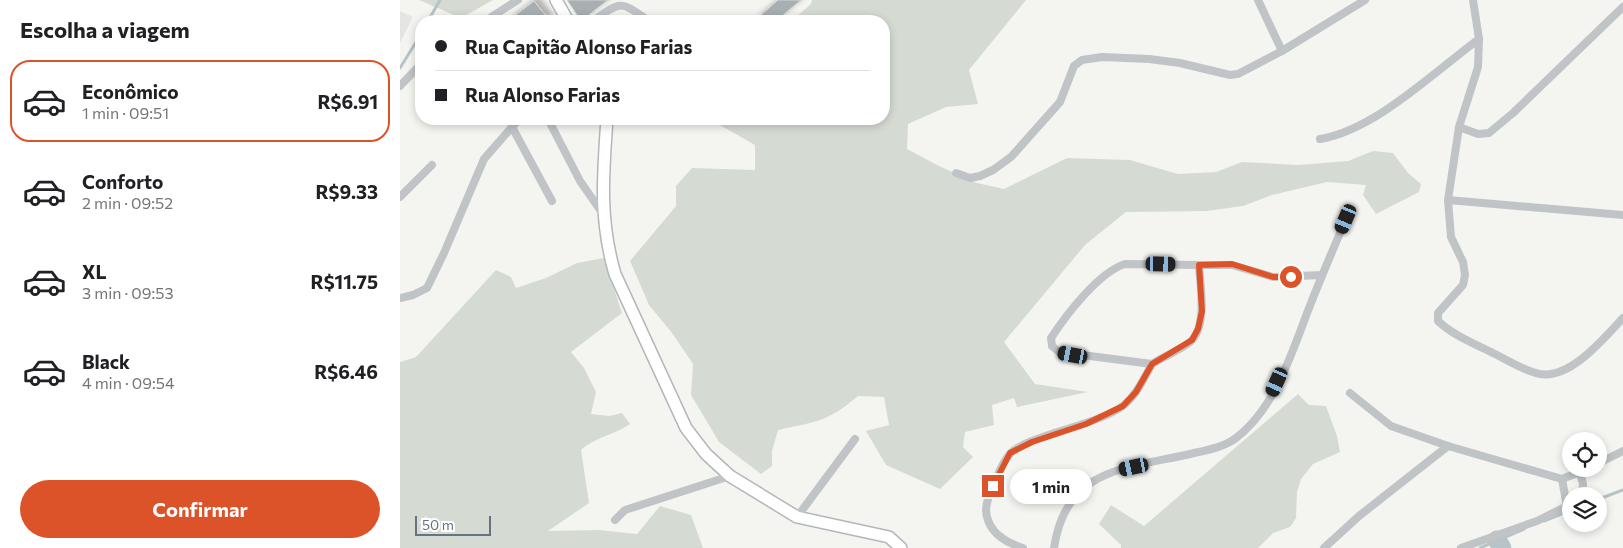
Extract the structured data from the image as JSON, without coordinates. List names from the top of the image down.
{
  "scale_bar": "50 m",
  "page": {
    "heading": "Escolha a viagem",
    "banner": ["Rua Capitão Alonso Farias", "Rua Alonso Farias"],
    "list": [
      {
        "name": "Econômico",
        "note": "1 min · 09:51",
        "value": "R$6.91"
      },
      {
        "name": "Conforto",
        "note": "2 min · 09:52",
        "value": "R$9.33"
      },
      {
        "name": "XL",
        "note": "3 min · 09:53",
        "value": "R$11.75"
      },
      {
        "name": "Black",
        "note": "4 min · 09:54",
        "value": "R$6.46"
      }
    ],
    "bubble": "1 min",
    "buttons": "Confirmar",
    "scale": "50 m"
  }
}
